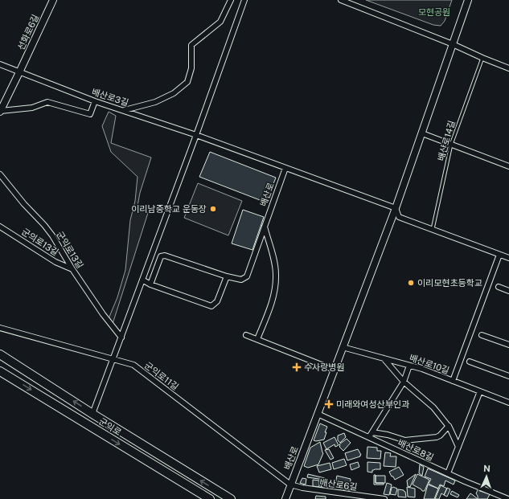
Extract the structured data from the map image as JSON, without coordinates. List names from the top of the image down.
{
  "streets": {
    "main road": ["군익로"],
    "street": [
      "선화로6길",
      "배산로3길",
      "배산로",
      "군의로13길",
      "군익로13길",
      "배산로10길",
      "군익로11길",
      "배산로8길",
      "배산로6길"
    ],
    "lane": ["배산로14길"]
  },
  "crossings": [
    ["선화로6길", "배산로3길"],
    ["배산로3길", "배산로"],
    ["배산로", "배산로10길"],
    ["배산로", "군익로11길"],
    ["배산로", "배산로8길"],
    ["배산로", "배산로6길"],
    ["군의로13길", "군익로13길"],
    ["군익로11길", "군익로"],
    ["군익로11길", "배산로6길"]
  ],
  "parks": ["모현공원"],
  "places": {
    "other": ["이리남중학교 운동장", "이리모현초등학교"],
    "health": ["수사랑병원", "미래와여성산부인과"]
  },
  "north": "top"
}
